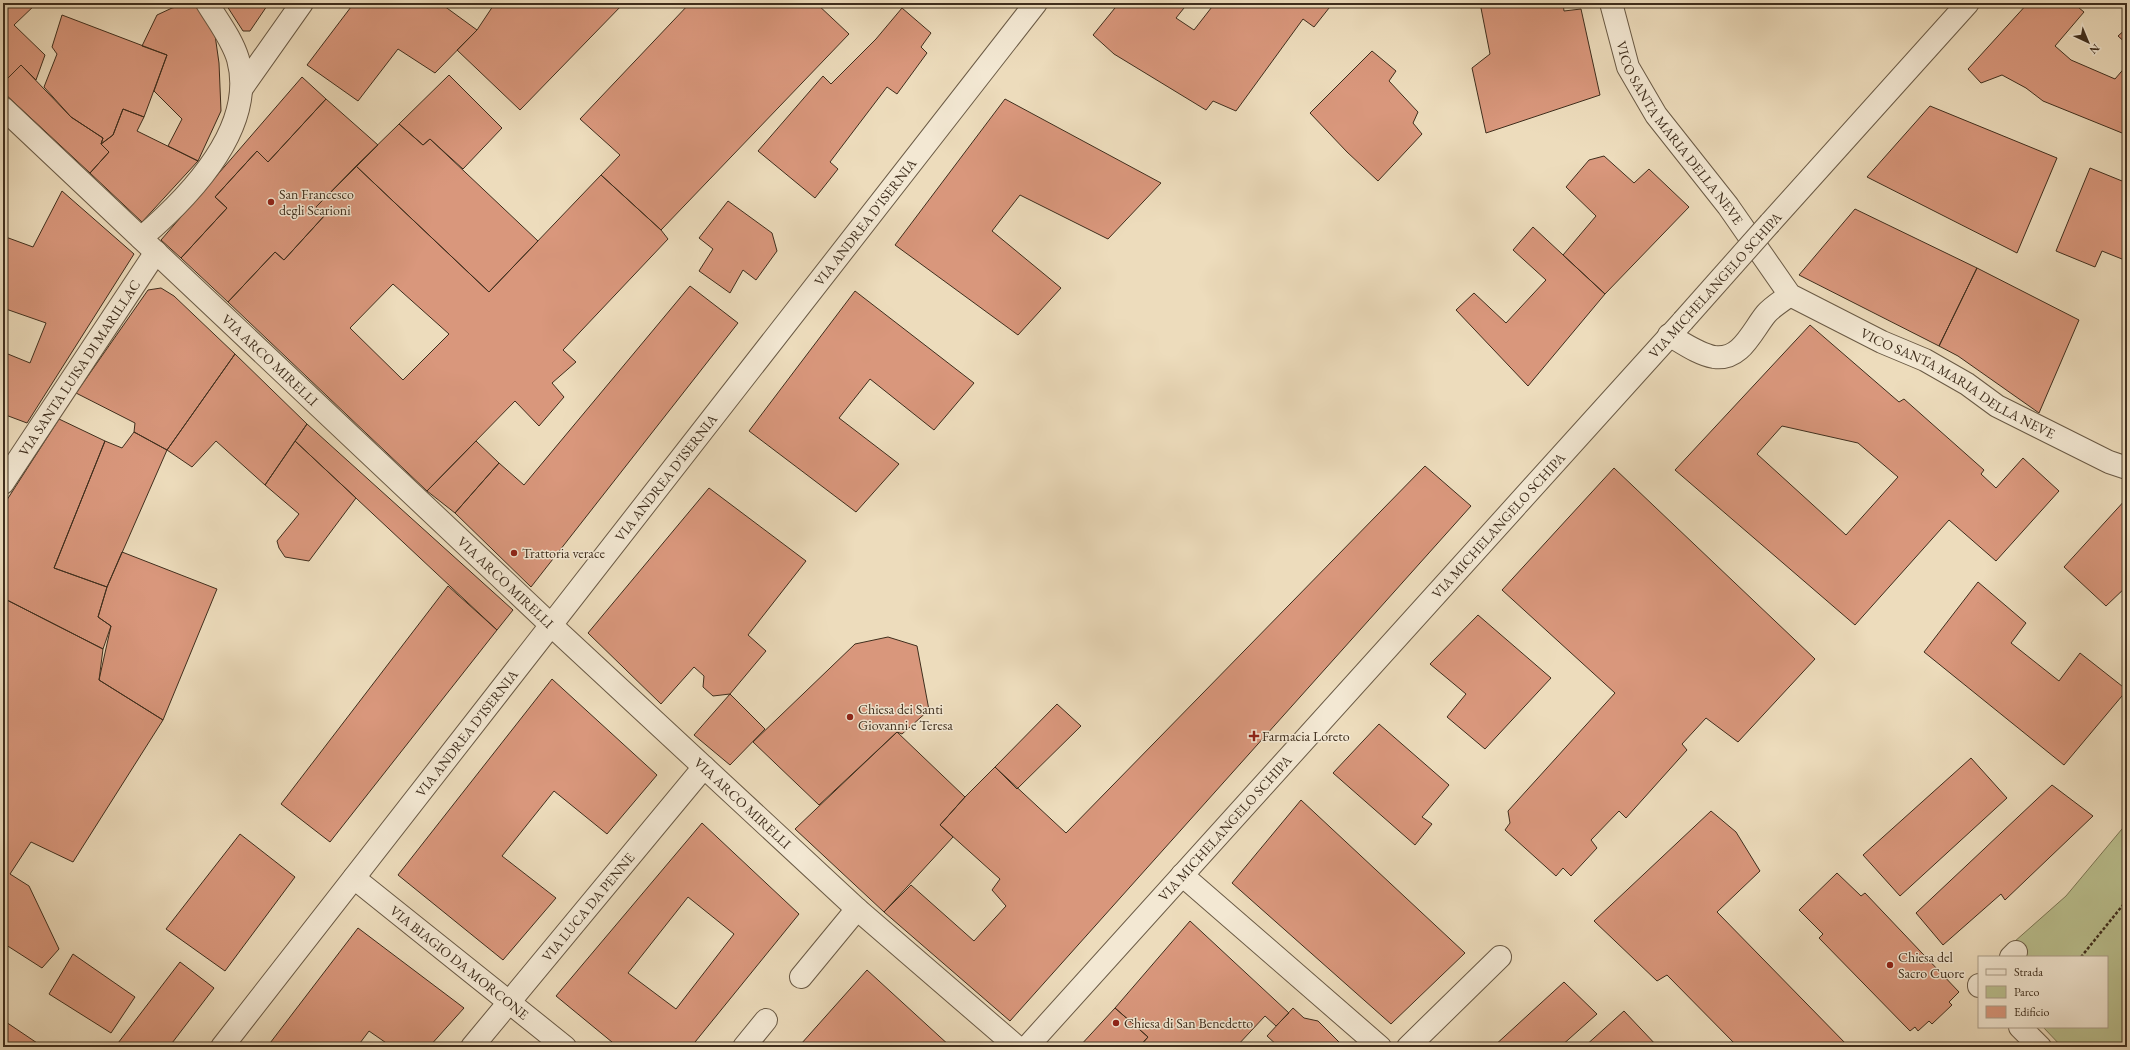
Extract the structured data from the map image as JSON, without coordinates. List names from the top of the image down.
{
  "streets": {
    "street": [
      "VICO SANTA MARIA DELLA NEVE",
      "VIA ANDREA D'ISERNIA",
      "VIA MICHELANGELO SCHIPA",
      "VIA ARCO MIRELLI",
      "VIA SANTA LUISA DI MARILLAC",
      "VIA LUCA DA PENNE",
      "VIA BIAGIO DA MORCONE"
    ]
  },
  "crossings": [
    ["VIA ANDREA D'ISERNIA", "VIA ARCO MIRELLI"],
    ["VIA ANDREA D'ISERNIA", "VIA BIAGIO DA MORCONE"],
    ["VIA ARCO MIRELLI", "VIA SANTA LUISA DI MARILLAC"],
    ["VIA ARCO MIRELLI", "VIA LUCA DA PENNE"],
    ["VIA LUCA DA PENNE", "VIA BIAGIO DA MORCONE"]
  ],
  "places": {
    "other": [
      "San Francesco degli Scarioni",
      "Trattoria verace",
      "Chiesa dei Santi Giovanni e Teresa",
      "Chiesa del Sacro Cuore",
      "Chiesa di San Benedetto"
    ],
    "health": ["Farmacia Loreto"]
  },
  "legend": ["Strada", "Parco", "Edificio"],
  "north": "bottom right"
}
